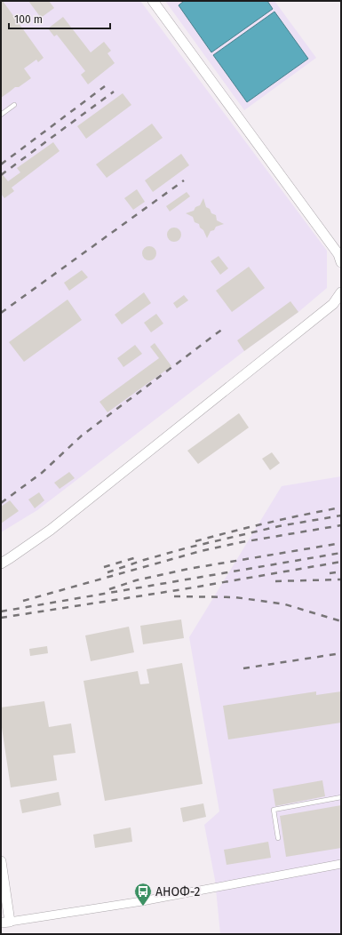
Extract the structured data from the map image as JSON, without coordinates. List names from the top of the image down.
{
  "places": {
    "bus stop": ["АНОФ-2"]
  },
  "scale_bar": "100 m"
}
